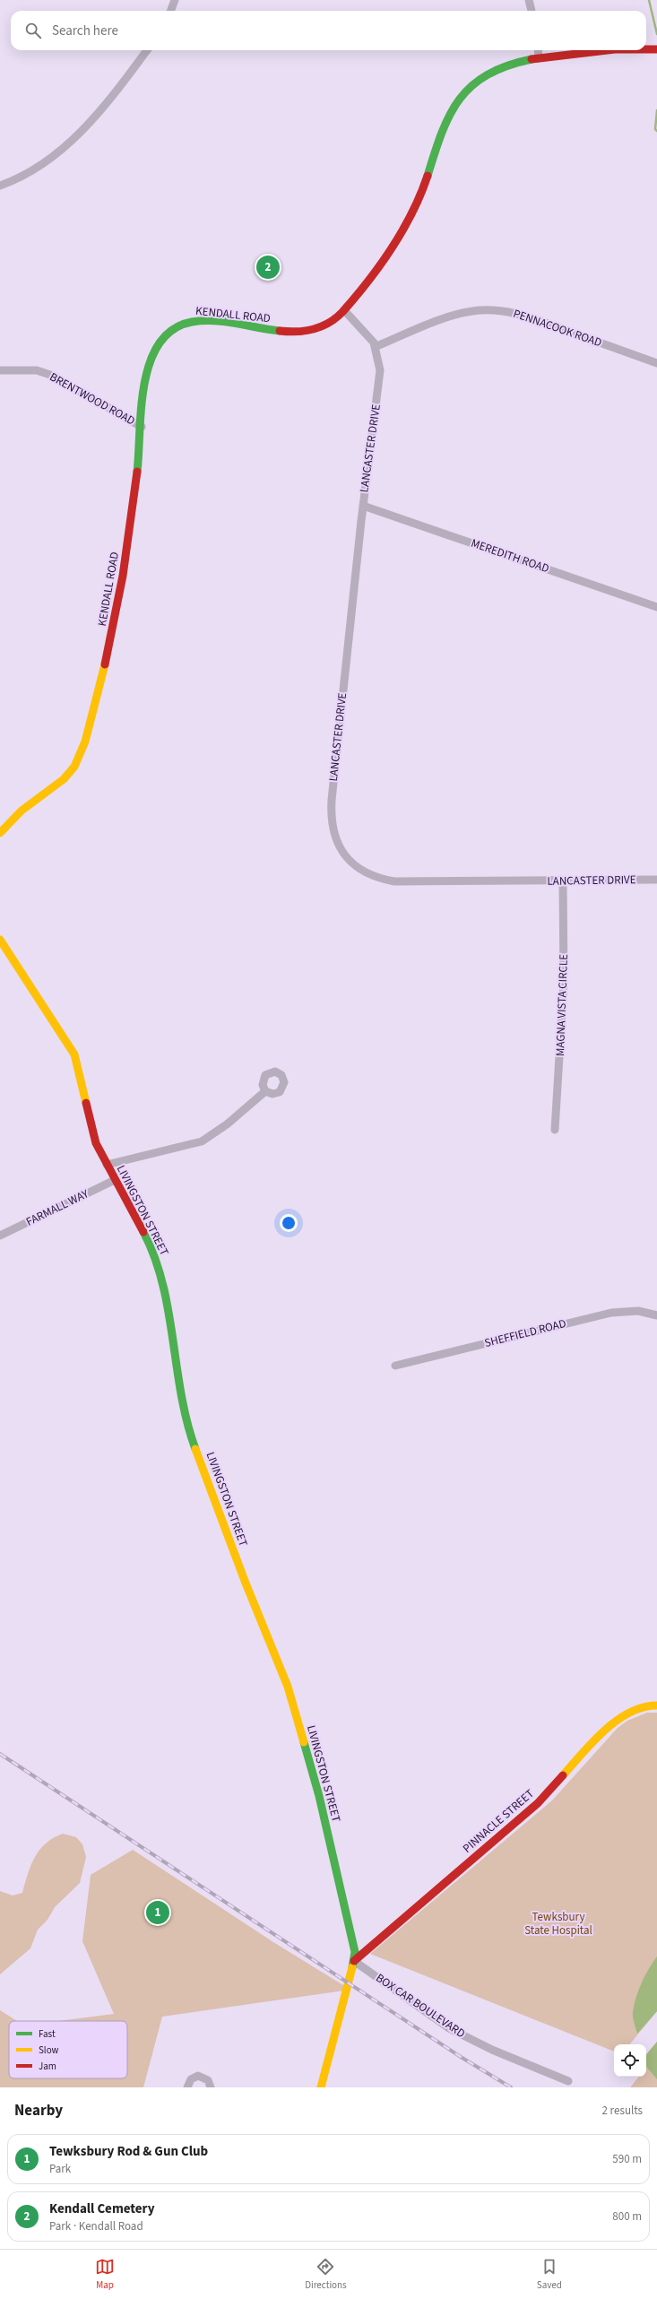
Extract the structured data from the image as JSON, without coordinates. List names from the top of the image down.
{
  "streets": {
    "street": [
      "KENDALL ROAD",
      "PENNACOOK ROAD",
      "BRENTWOOD ROAD",
      "LANCASTER DRIVE",
      "MEREDITH ROAD",
      "MAGNA VISTA CIRCLE",
      "FARMALL WAY",
      "LIVINGSTON STREET",
      "SHEFFIELD ROAD",
      "PINNACLE STREET",
      "BOX CAR BOULEVARD"
    ]
  },
  "crossings": [
    ["KENDALL ROAD", "BRENTWOOD ROAD"],
    ["KENDALL ROAD", "LANCASTER DRIVE"],
    ["PENNACOOK ROAD", "LANCASTER DRIVE"],
    ["LANCASTER DRIVE", "MEREDITH ROAD"],
    ["LANCASTER DRIVE", "MAGNA VISTA CIRCLE"],
    ["FARMALL WAY", "LIVINGSTON STREET"],
    ["LIVINGSTON STREET", "PINNACLE STREET"],
    ["LIVINGSTON STREET", "BOX CAR BOULEVARD"],
    ["PINNACLE STREET", "BOX CAR BOULEVARD"]
  ],
  "parks": ["Tewksbury State Hospital"],
  "legend": ["Fast", "Slow", "Jam"],
  "page": {
    "search": "Search here",
    "pins": ["2", "1"],
    "heading": ["Nearby", "2 results"],
    "list": [
      {
        "mark": "1",
        "name": "Tewksbury Rod & Gun Club",
        "note": "Park",
        "value": "590 m"
      },
      {
        "mark": "2",
        "name": "Kendall Cemetery",
        "note": "Park · Kendall Road",
        "value": "800 m"
      }
    ],
    "nav": ["Map", "Directions", "Saved"]
  }
}
